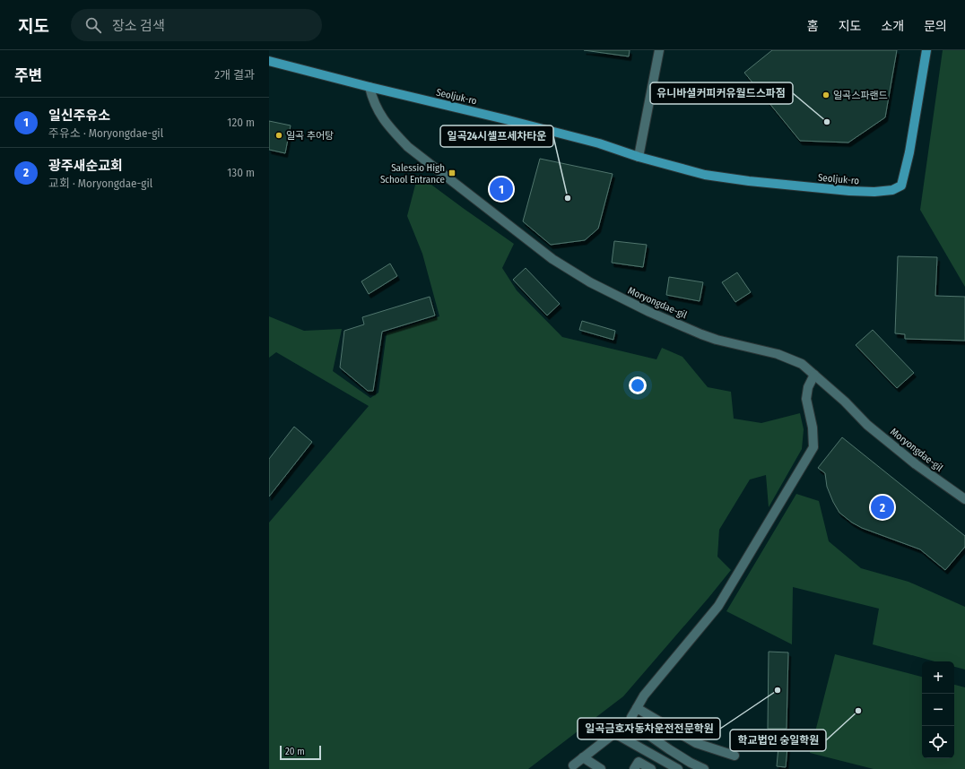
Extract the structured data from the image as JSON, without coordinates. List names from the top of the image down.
{
  "streets": {
    "main road": ["Seoljuk-ro"],
    "street": ["Moryongdae-gil"]
  },
  "crossings": [
    ["Seoljuk-ro", "Moryongdae-gil"]
  ],
  "places": {
    "other": [
      "일곡스파랜드",
      "유니바셜커피커유월드스파점",
      "일곡 추어탕",
      "일곡24시셀프세차타운",
      "일곡금호자동차운전전문학원",
      "학교법인 숭일학원"
    ],
    "transit": ["Salessio High School Entrance"]
  },
  "scale_bar": "20 m",
  "page": {
    "header": "지도",
    "search": "장소 검색",
    "nav": [
      "홈",
      "지도",
      "소개",
      "문의"
    ],
    "heading": ["주변", "2개 결과"],
    "list": [
      {
        "mark": "1",
        "name": "일신주유소",
        "note": "주유소 · Moryongdae-gil",
        "value": "120 m"
      },
      {
        "mark": "2",
        "name": "광주새순교회",
        "note": "교회 · Moryongdae-gil",
        "value": "130 m"
      }
    ],
    "pins": ["1", "2"],
    "map_buttons": ["+", "−"],
    "scale": "20 m"
  }
}
